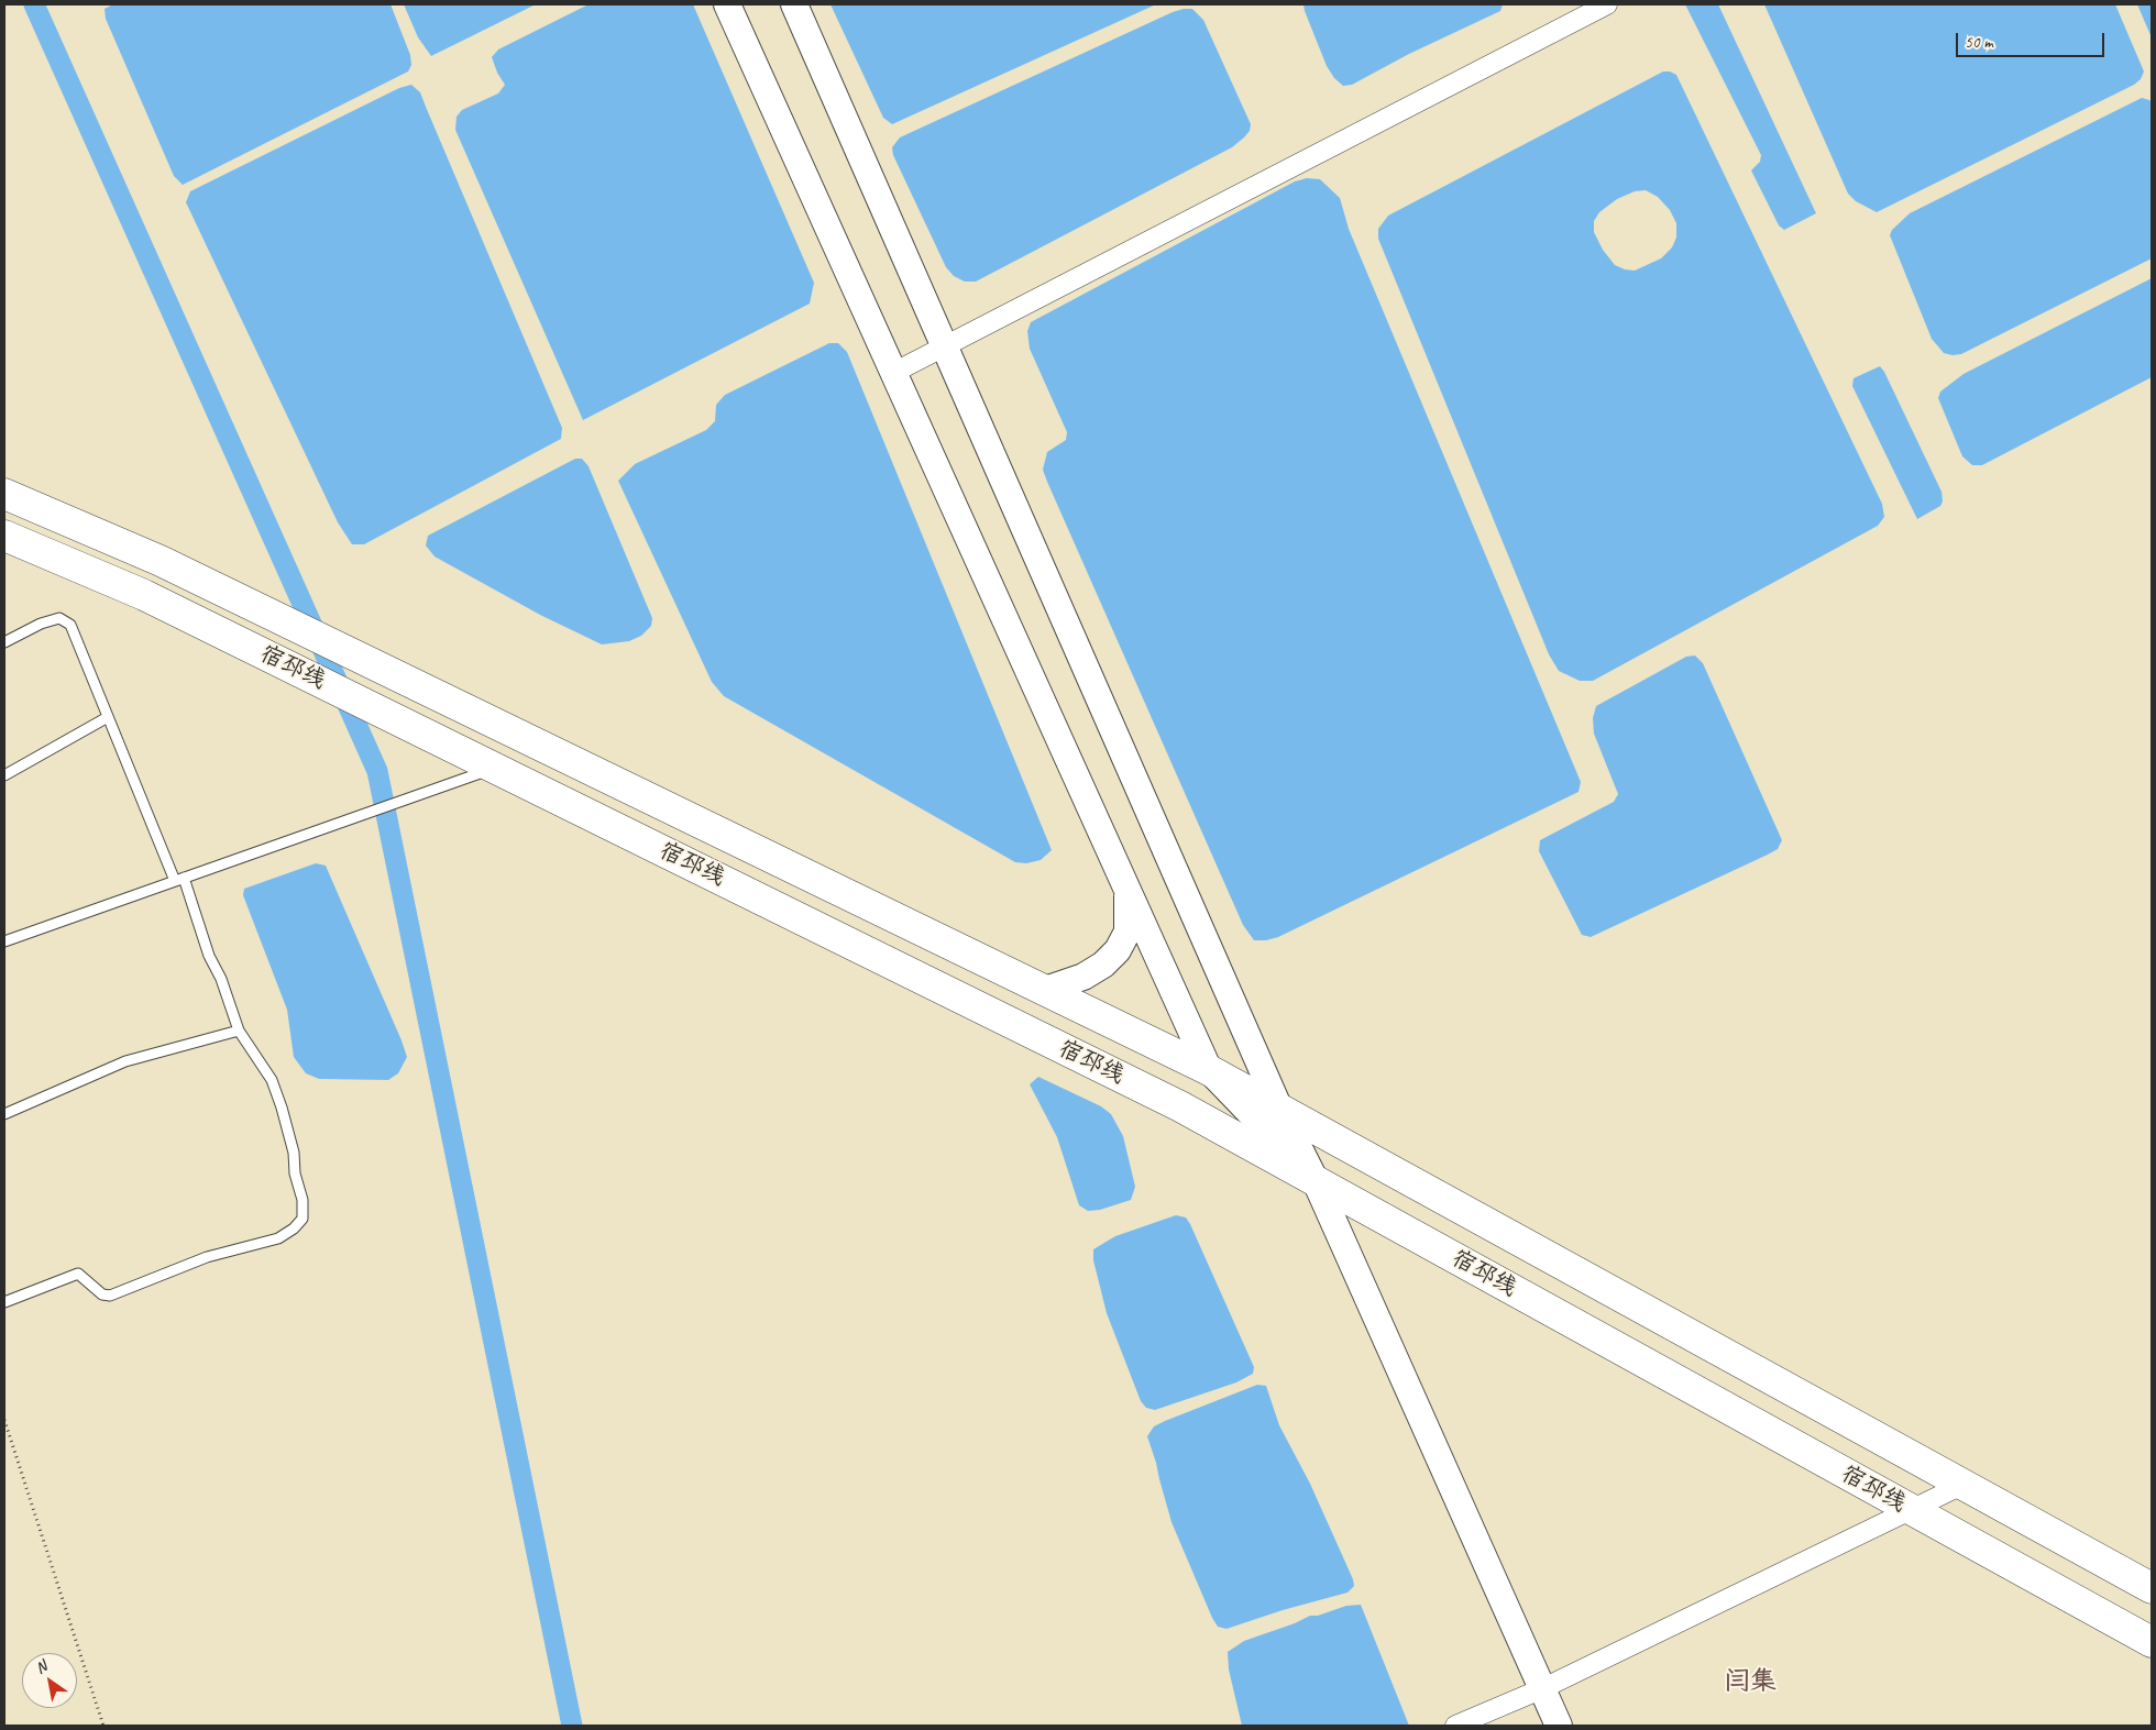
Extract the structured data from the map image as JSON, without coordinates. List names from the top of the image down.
{
  "streets": {
    "main road": ["宿邳线"]
  },
  "districts": ["闫集"],
  "scale_bar": "50 m",
  "north": "top left"
}
